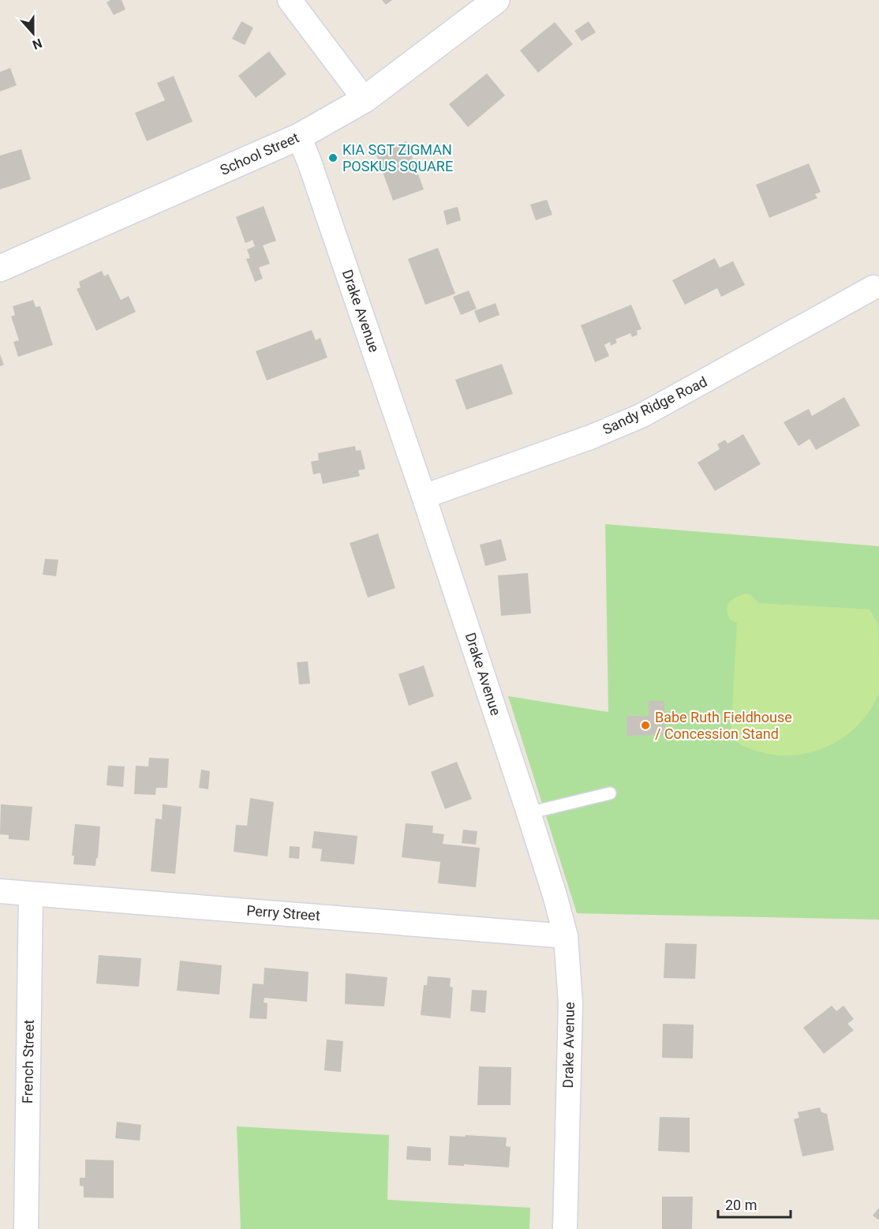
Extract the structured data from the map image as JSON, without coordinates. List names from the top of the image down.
{
  "streets": {
    "street": [
      "School Street",
      "Drake Avenue",
      "Sandy Ridge Road",
      "Perry Street",
      "French Street"
    ]
  },
  "crossings": [
    ["School Street", "Drake Avenue"],
    ["Drake Avenue", "Sandy Ridge Road"],
    ["Drake Avenue", "Perry Street"],
    ["Perry Street", "French Street"]
  ],
  "places": ["KIA SGT ZIGMAN POSKUS SQUARE", "Babe Ruth Fieldhouse / Concession Stand"],
  "scale_bar": "20 m",
  "north": "bottom"
}
